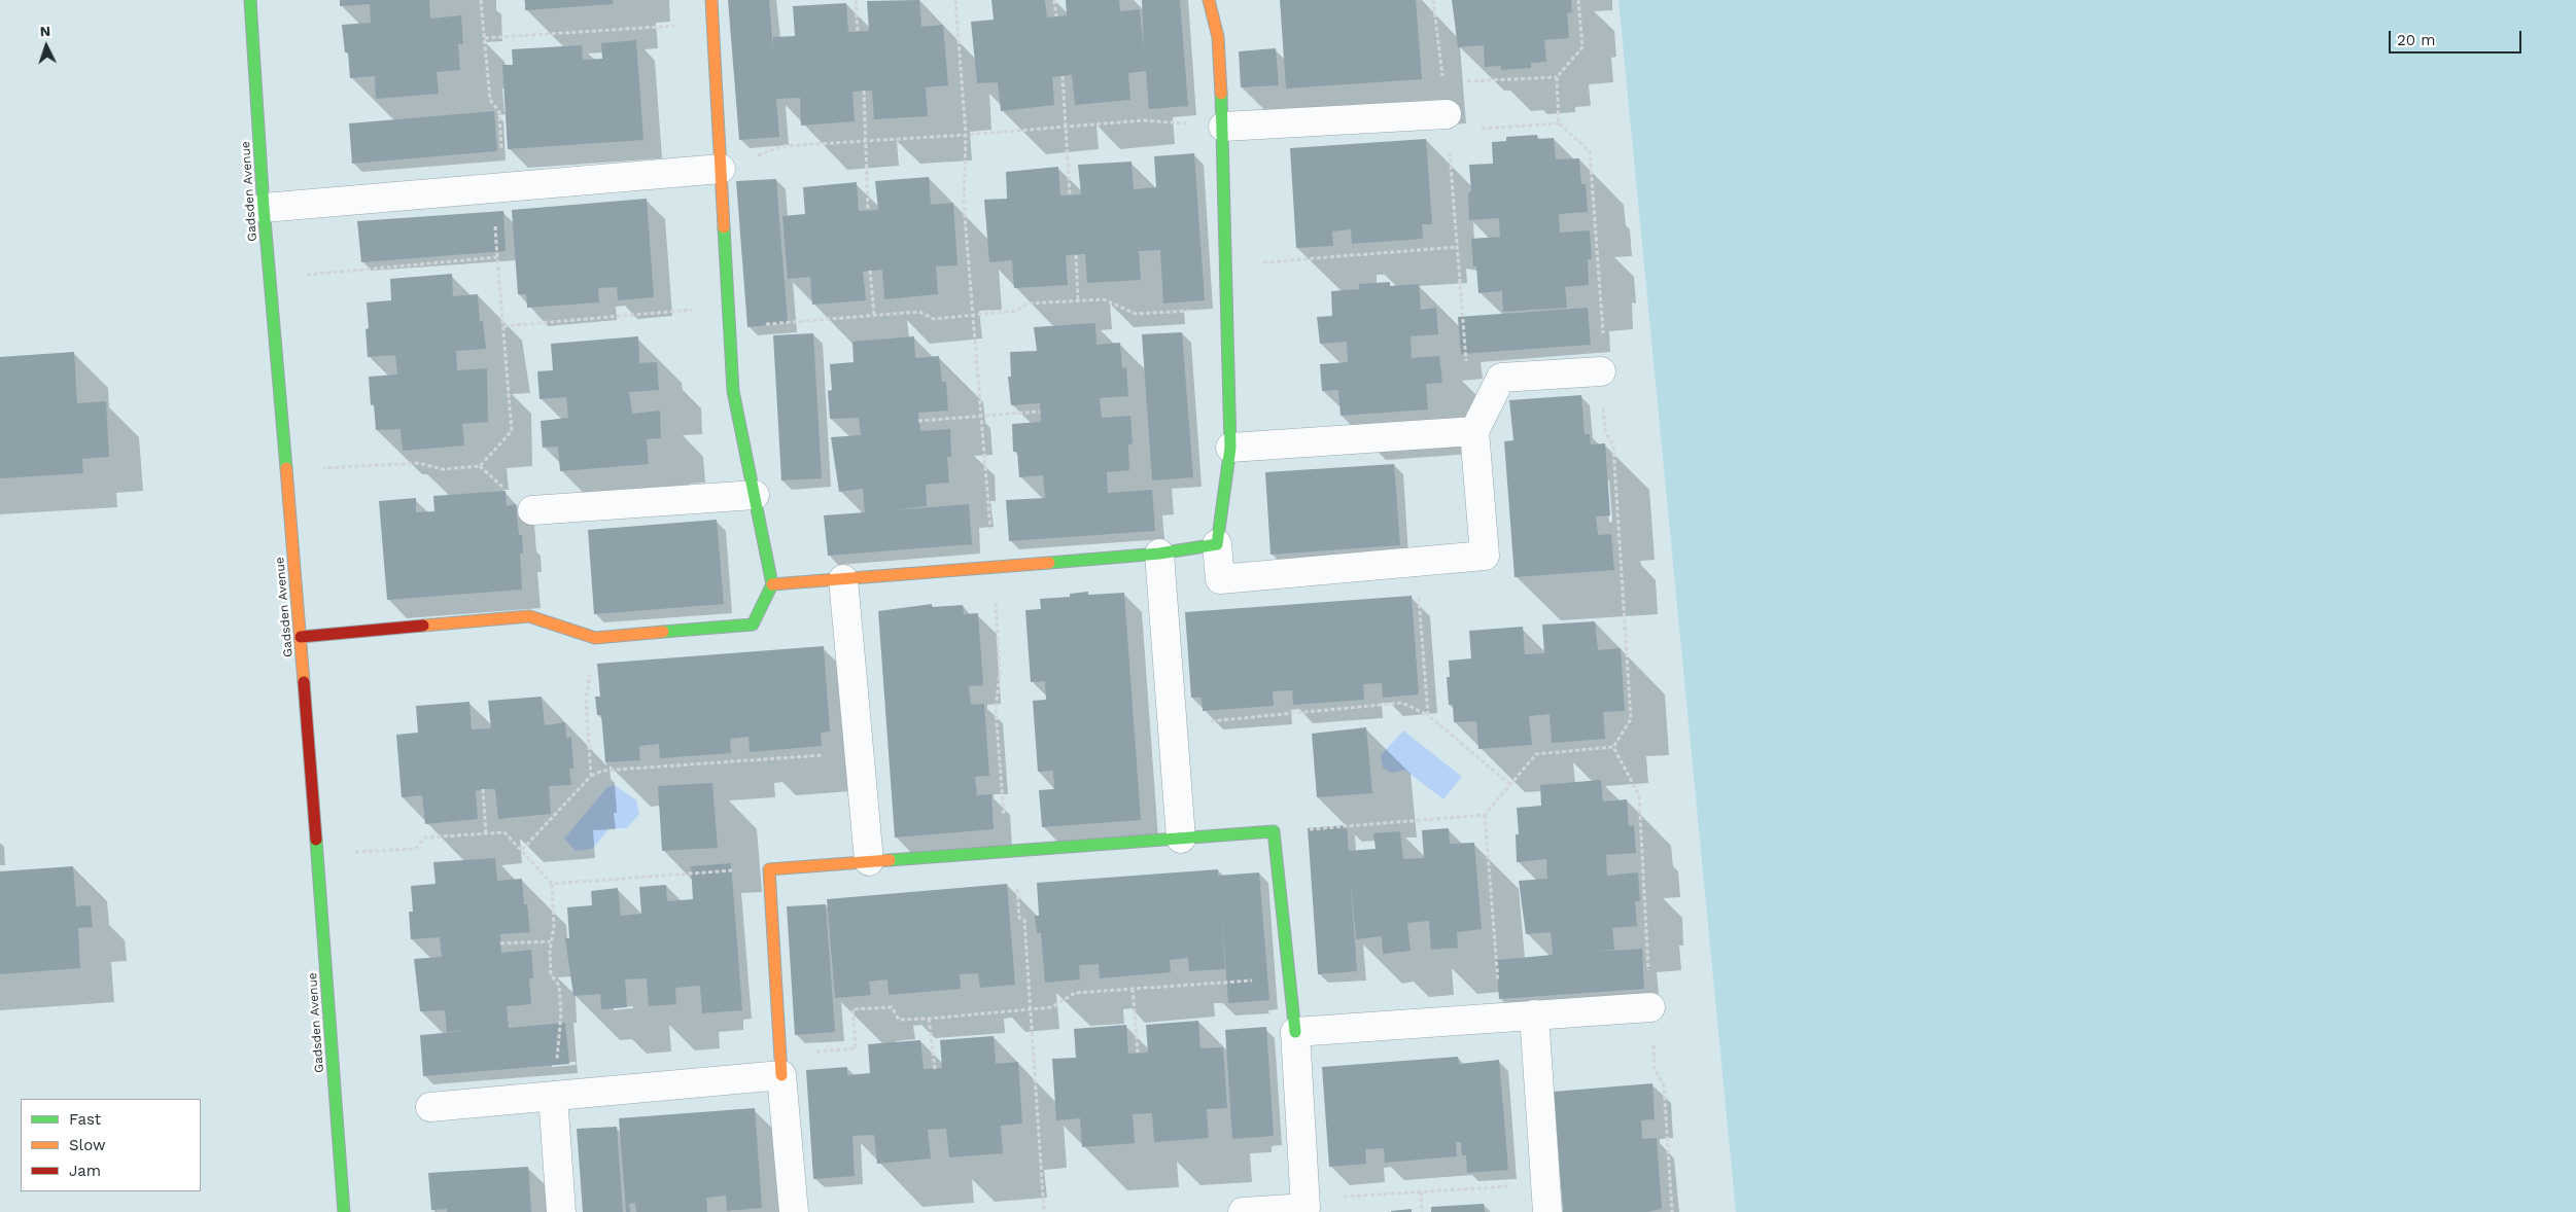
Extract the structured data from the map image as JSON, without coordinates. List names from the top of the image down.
{
  "streets": {
    "street": ["Gadsden Avenue"]
  },
  "legend": ["Fast", "Slow", "Jam"],
  "scale_bar": "20 m",
  "north": "top"
}
